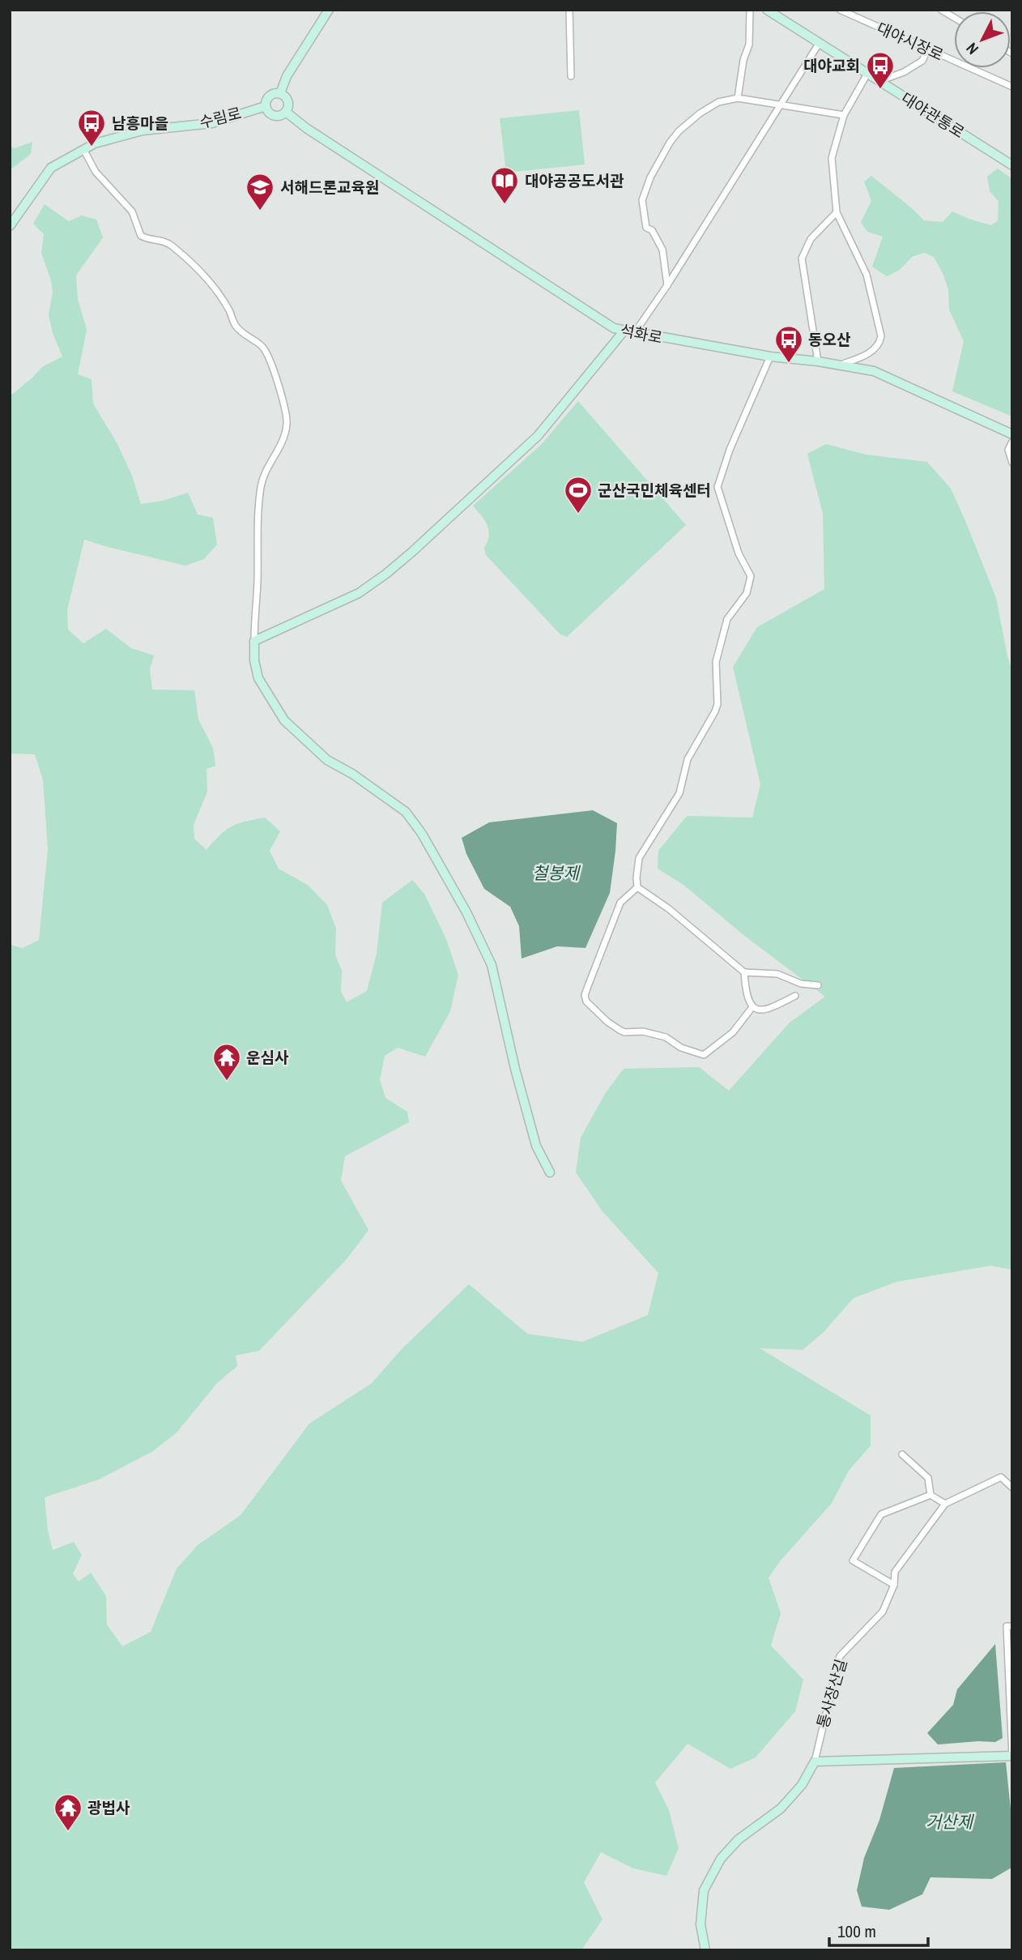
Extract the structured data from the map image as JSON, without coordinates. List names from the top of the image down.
{
  "streets": {
    "street": [
      "대야시장로",
      "대야관통로",
      "수림로",
      "석화로",
      "통사장산길"
    ]
  },
  "crossings": [
    ["수림로", "석화로"]
  ],
  "water": ["철봉제", "거산제"],
  "places": {
    "bus stop": ["대야교회", "남흥마을", "동오산"],
    "library": ["대야공공도서관"],
    "school or university": ["서해드론교육원"],
    "sports": ["군산국민체육센터"],
    "temple": ["운심사", "광법사"]
  },
  "scale_bar": "100 m",
  "north": "bottom left"
}
